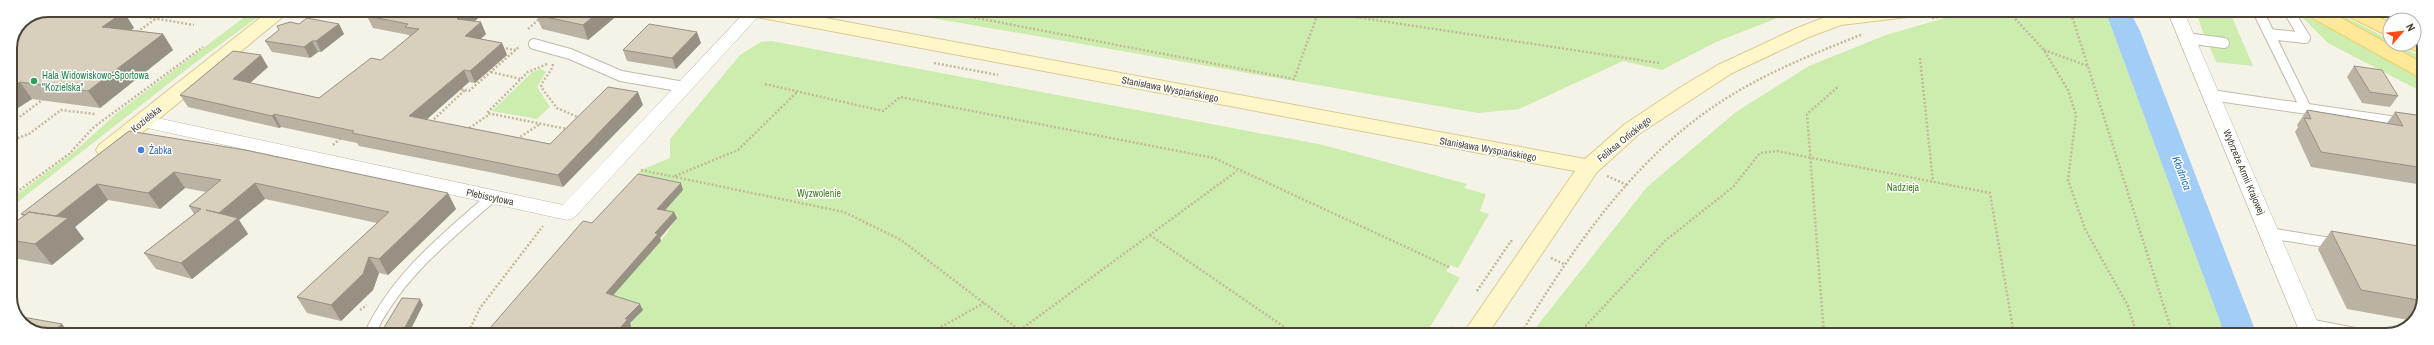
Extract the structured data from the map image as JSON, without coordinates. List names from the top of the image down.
{
  "streets": {
    "street": [
      "Stanisława Wyspiańskiego",
      "Kozielska",
      "Feliksa Orlickiego",
      "Wybrzeże Armii Krajowej",
      "Plebiscytowa"
    ]
  },
  "crossings": [
    ["Stanisława Wyspiańskiego", "Feliksa Orlickiego"],
    ["Kozielska", "Plebiscytowa"]
  ],
  "water": ["Kłodnica"],
  "parks": ["Nadzieja", "Wyzwolenie"],
  "places": ["Hala Widowiskowo-Sportowa \"Kozielska\"", "Żabka"],
  "north": "top right"
}
